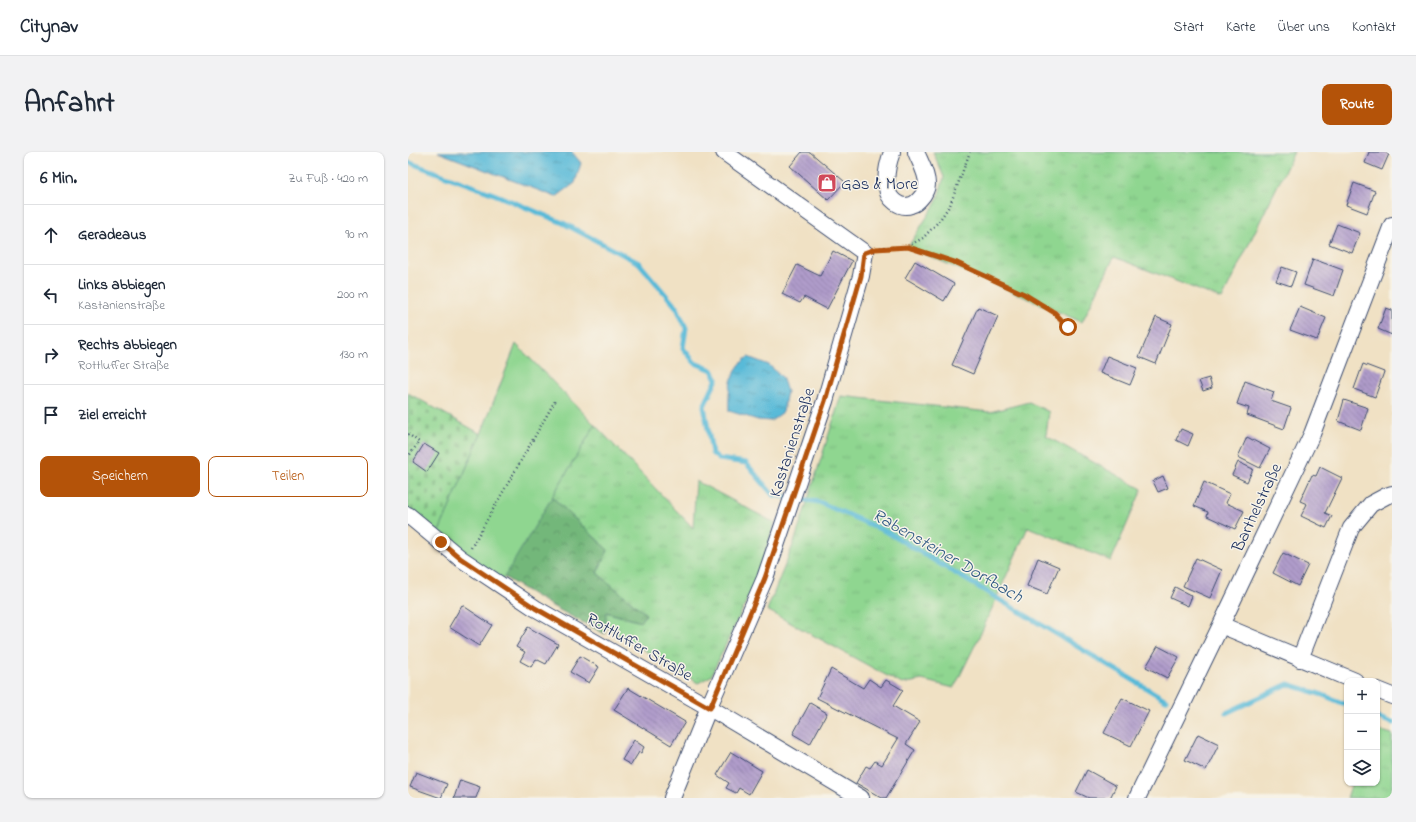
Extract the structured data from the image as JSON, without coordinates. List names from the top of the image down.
{
  "streets": {
    "street": ["Kastanienstraße", "Barthelstraße", "Rottluffer Straße"]
  },
  "crossings": [
    ["Kastanienstraße", "Rottluffer Straße"]
  ],
  "water": ["Rabensteiner Dorfbach"],
  "places": {
    "shop": ["Gas & More"]
  },
  "page": {
    "header": "Citynav",
    "nav": [
      "Start",
      "Karte",
      "Über uns",
      "Kontakt"
    ],
    "title": "Anfahrt",
    "buttons": [
      "Route",
      ["Speichern", "Teilen"]
    ],
    "heading": ["6 Min.", "Zu Fuß · 420 m"],
    "list": [
      ["Geradeaus", "90 m"],
      ["Links abbiegen", "Kastanienstraße", "200 m"],
      ["Rechts abbiegen", "Rottluffer Straße", "130 m"],
      "Ziel erreicht"
    ],
    "map_buttons": ["+", "−"]
  }
}
